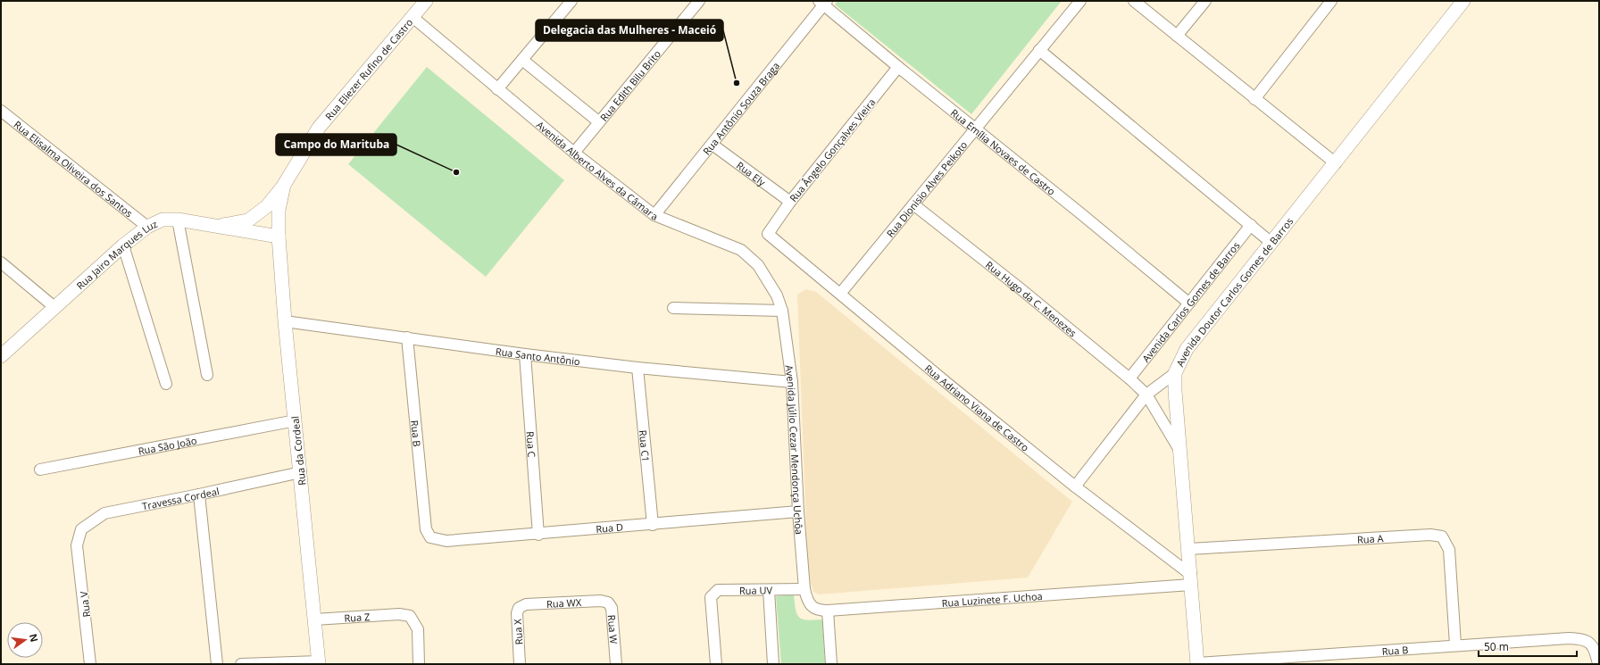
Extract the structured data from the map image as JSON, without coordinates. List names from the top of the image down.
{
  "streets": {
    "street": [
      "Rua Eliezer Rufino de Castro",
      "Rua Edith Bilu Brito",
      "Rua Antônio Souza Braga",
      "Rua Ângelo Gonçalves Vieira",
      "Rua Emília Novaes de Castro",
      "Rua Elisalma Oliveira dos Santos",
      "Avenida Alberto Alves da Câmara",
      "Rua Ely",
      "Rua Dionisio Alves Peikoto",
      "Rua Jairo Marques Luz",
      "Avenida Doutor Carlos Gomes de Barros",
      "Rua Hugo da C. Menezes",
      "Avenida Carlos Gomes de Barros",
      "Rua Santo Antônio",
      "Rua Adriano Viana de Castro",
      "Rua B",
      "Rua C",
      "Rua São João",
      "Rua C1",
      "Avenida Júlio Cezar Mendonça Uchôa",
      "Rua da Cordeal",
      "Travessa Cordeal",
      "Rua D",
      "Rua A",
      "Rua UV",
      "Rua Luzinete F. Uchoa",
      "Rua WX",
      "Rua V",
      "Rua Z",
      "Rua W",
      "Rua X"
    ]
  },
  "crossings": [
    ["Rua Eliezer Rufino de Castro", "Avenida Alberto Alves da Câmara"],
    ["Rua Eliezer Rufino de Castro", "Rua Jairo Marques Luz"],
    ["Rua Eliezer Rufino de Castro", "Rua da Cordeal"],
    ["Rua Edith Bilu Brito", "Avenida Alberto Alves da Câmara"],
    ["Rua Antônio Souza Braga", "Rua Emília Novaes de Castro"],
    ["Rua Antônio Souza Braga", "Avenida Alberto Alves da Câmara"],
    ["Rua Antônio Souza Braga", "Rua Ely"],
    ["Rua Ângelo Gonçalves Vieira", "Rua Emília Novaes de Castro"],
    ["Rua Ângelo Gonçalves Vieira", "Rua Ely"],
    ["Rua Ângelo Gonçalves Vieira", "Rua Adriano Viana de Castro"],
    ["Rua Emília Novaes de Castro", "Rua Dionisio Alves Peikoto"],
    ["Rua Emília Novaes de Castro", "Avenida Carlos Gomes de Barros"],
    ["Rua Elisalma Oliveira dos Santos", "Rua Jairo Marques Luz"],
    ["Avenida Alberto Alves da Câmara", "Avenida Júlio Cezar Mendonça Uchôa"],
    ["Rua Dionisio Alves Peikoto", "Rua Hugo da C. Menezes"],
    ["Rua Dionisio Alves Peikoto", "Rua Adriano Viana de Castro"],
    ["Rua Jairo Marques Luz", "Rua da Cordeal"],
    ["Avenida Doutor Carlos Gomes de Barros", "Rua Hugo da C. Menezes"],
    ["Avenida Doutor Carlos Gomes de Barros", "Rua Adriano Viana de Castro"],
    ["Avenida Doutor Carlos Gomes de Barros", "Rua B"],
    ["Avenida Doutor Carlos Gomes de Barros", "Rua A"],
    ["Avenida Doutor Carlos Gomes de Barros", "Rua Luzinete F. Uchoa"],
    ["Rua Hugo da C. Menezes", "Avenida Carlos Gomes de Barros"],
    ["Rua Santo Antônio", "Rua B"],
    ["Rua Santo Antônio", "Rua C"],
    ["Rua Santo Antônio", "Rua C1"],
    ["Rua Santo Antônio", "Avenida Júlio Cezar Mendonça Uchôa"],
    ["Rua Santo Antônio", "Rua da Cordeal"],
    ["Rua Adriano Viana de Castro", "Rua Luzinete F. Uchoa"],
    ["Rua B", "Rua D"],
    ["Rua B", "Rua A"],
    ["Rua C", "Rua D"],
    ["Rua São João", "Rua da Cordeal"],
    ["Rua C1", "Rua D"],
    ["Avenida Júlio Cezar Mendonça Uchôa", "Rua D"],
    ["Avenida Júlio Cezar Mendonça Uchôa", "Rua UV"],
    ["Avenida Júlio Cezar Mendonça Uchôa", "Rua Luzinete F. Uchoa"],
    ["Rua da Cordeal", "Travessa Cordeal"],
    ["Rua da Cordeal", "Rua Z"],
    ["Travessa Cordeal", "Rua V"],
    ["Rua UV", "Rua Luzinete F. Uchoa"],
    ["Rua WX", "Rua W"],
    ["Rua WX", "Rua X"]
  ],
  "places": ["Delegacia das Mulheres - Maceió", "Campo do Marituba"],
  "scale_bar": "50 m",
  "north": "right"
}
